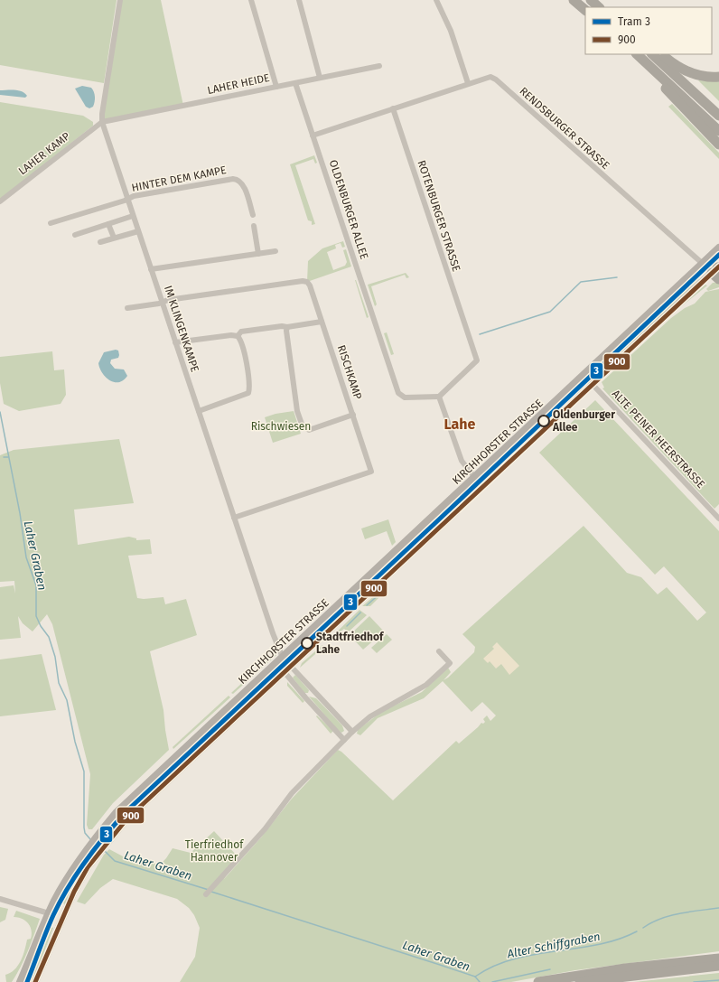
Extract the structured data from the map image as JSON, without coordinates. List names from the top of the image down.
{
  "streets": {
    "main road": ["KIRCHHORSTER STRASSE"],
    "street": [
      "LAHER HEIDE",
      "RENDSBURGER STRASSE",
      "LAHER KAMP",
      "HINTER DEM KAMPE",
      "OLDENBURGER ALLEE",
      "ROTENBURGER STRASSE",
      "IM KLINGENKAMPE",
      "RISCHKAMP",
      "ALTE PEINER HEERSTRASSE"
    ]
  },
  "crossings": [
    ["LAHER HEIDE", "LAHER KAMP"],
    ["LAHER HEIDE", "OLDENBURGER ALLEE"],
    ["LAHER HEIDE", "IM KLINGENKAMPE"],
    ["RENDSBURGER STRASSE", "ROTENBURGER STRASSE"],
    ["RENDSBURGER STRASSE", "KIRCHHORSTER STRASSE"],
    ["LAHER KAMP", "IM KLINGENKAMPE"],
    ["HINTER DEM KAMPE", "IM KLINGENKAMPE"],
    ["OLDENBURGER ALLEE", "ROTENBURGER STRASSE"],
    ["IM KLINGENKAMPE", "RISCHKAMP"],
    ["IM KLINGENKAMPE", "KIRCHHORSTER STRASSE"],
    ["ALTE PEINER HEERSTRASSE", "KIRCHHORSTER STRASSE"]
  ],
  "districts": ["Lahe"],
  "water": ["Laher Graben", "Alter Schiffgraben"],
  "parks": ["Rischwiesen", "Tierfriedhof Hannover"],
  "places": ["Oldenburger Allee", "Stadtfriedhof Lahe"],
  "lines": ["tram line 3", "transit line 900"],
  "legend": ["Tram 3", "900"]
}
